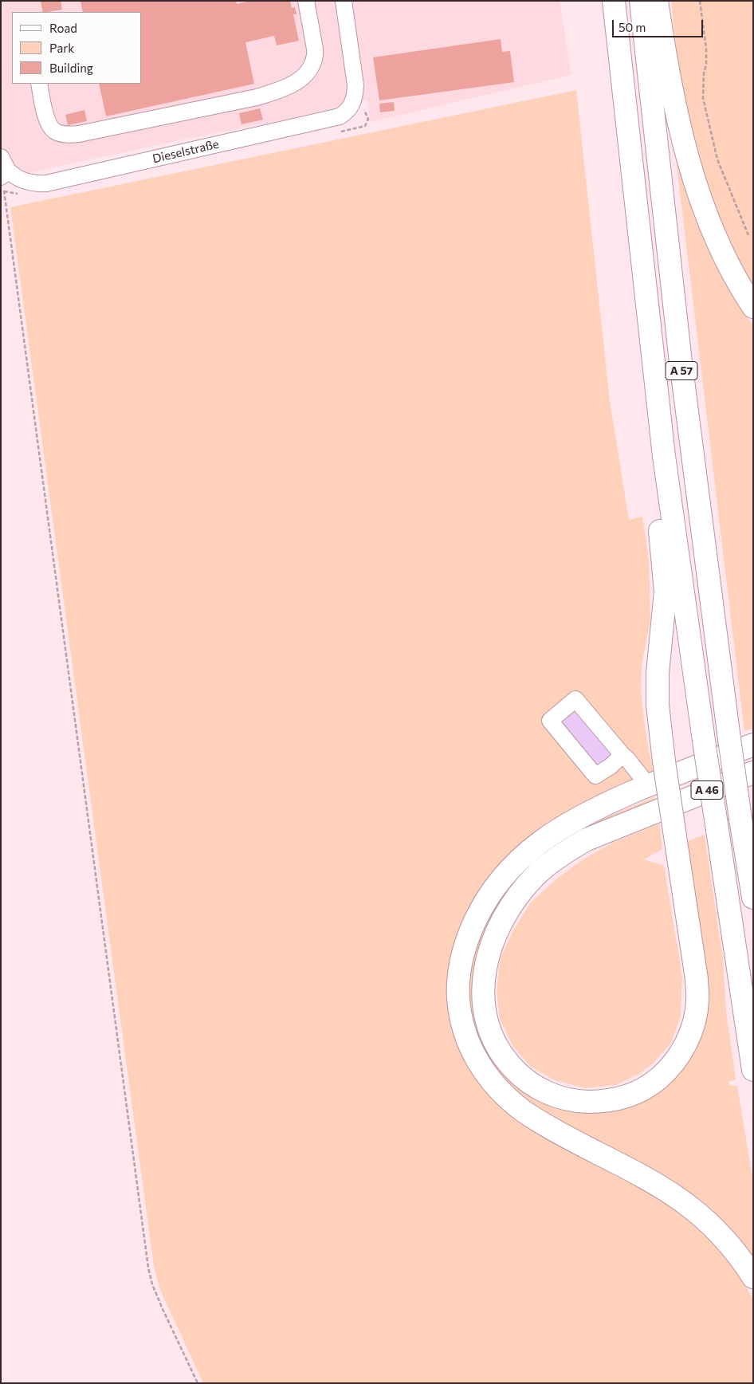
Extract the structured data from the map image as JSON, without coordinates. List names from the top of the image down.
{
  "streets": {
    "highway": ["A 57", "A 46"],
    "street": ["Dieselstraße"]
  },
  "crossings": [
    ["A 57", "A 46"]
  ],
  "legend": ["Road", "Park", "Building"],
  "scale_bar": "50 m"
}
